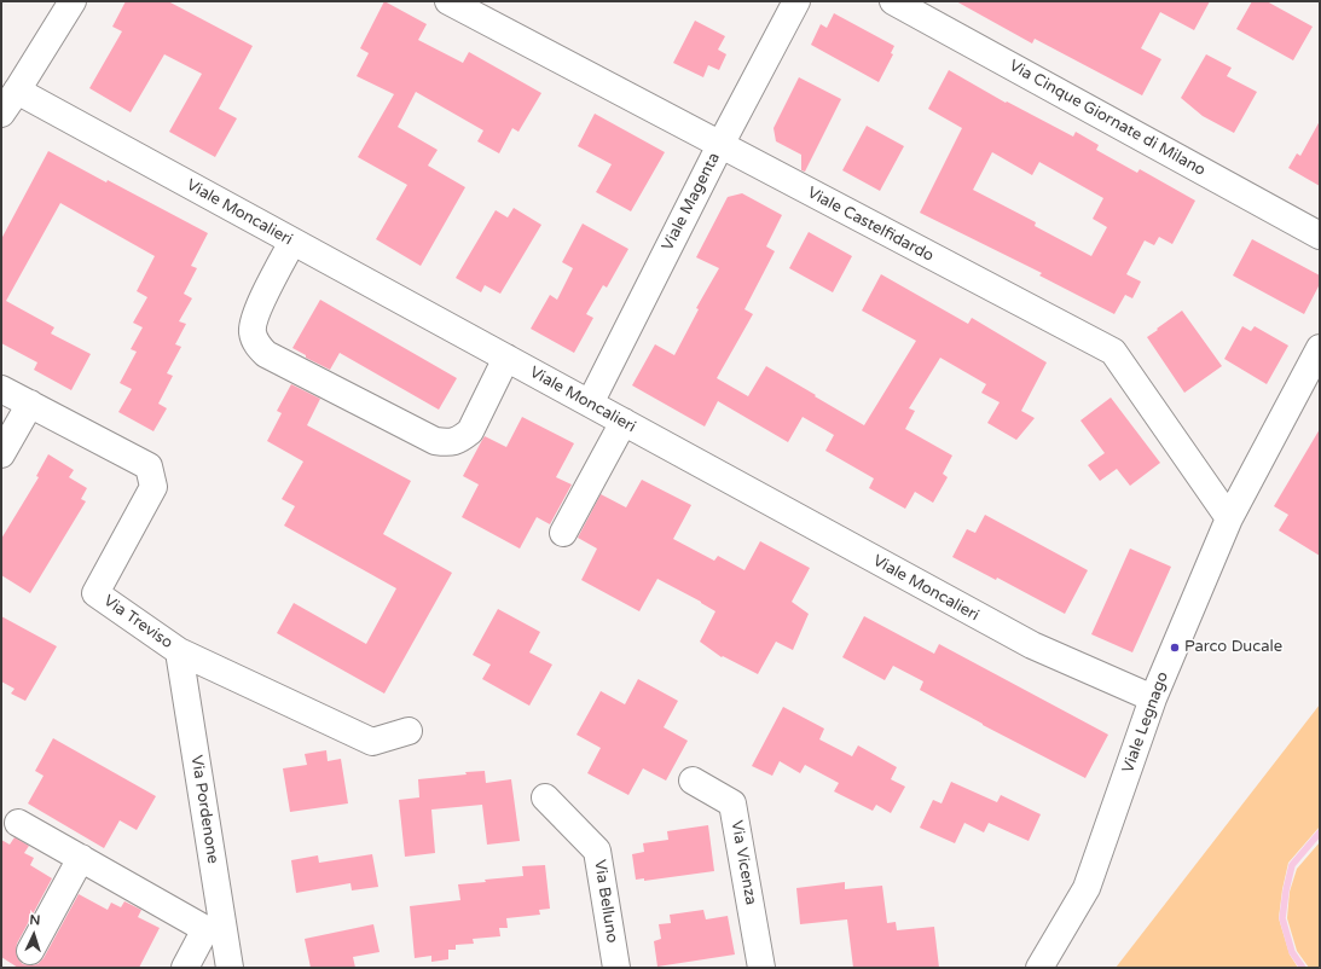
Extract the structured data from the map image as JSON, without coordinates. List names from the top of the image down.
{
  "streets": {
    "street": [
      "Via Cinque Giornate di Milano",
      "Viale Magenta",
      "Viale Moncalieri",
      "Viale Castelfidardo",
      "Via Treviso",
      "Viale Legnago",
      "Via Pordenone",
      "Via Vicenza",
      "Via Belluno"
    ]
  },
  "crossings": [
    ["Viale Magenta", "Viale Moncalieri"],
    ["Viale Magenta", "Viale Castelfidardo"],
    ["Viale Moncalieri", "Viale Legnago"],
    ["Viale Castelfidardo", "Viale Legnago"],
    ["Via Treviso", "Via Pordenone"]
  ],
  "places": ["Parco Ducale"],
  "north": "top"
}
